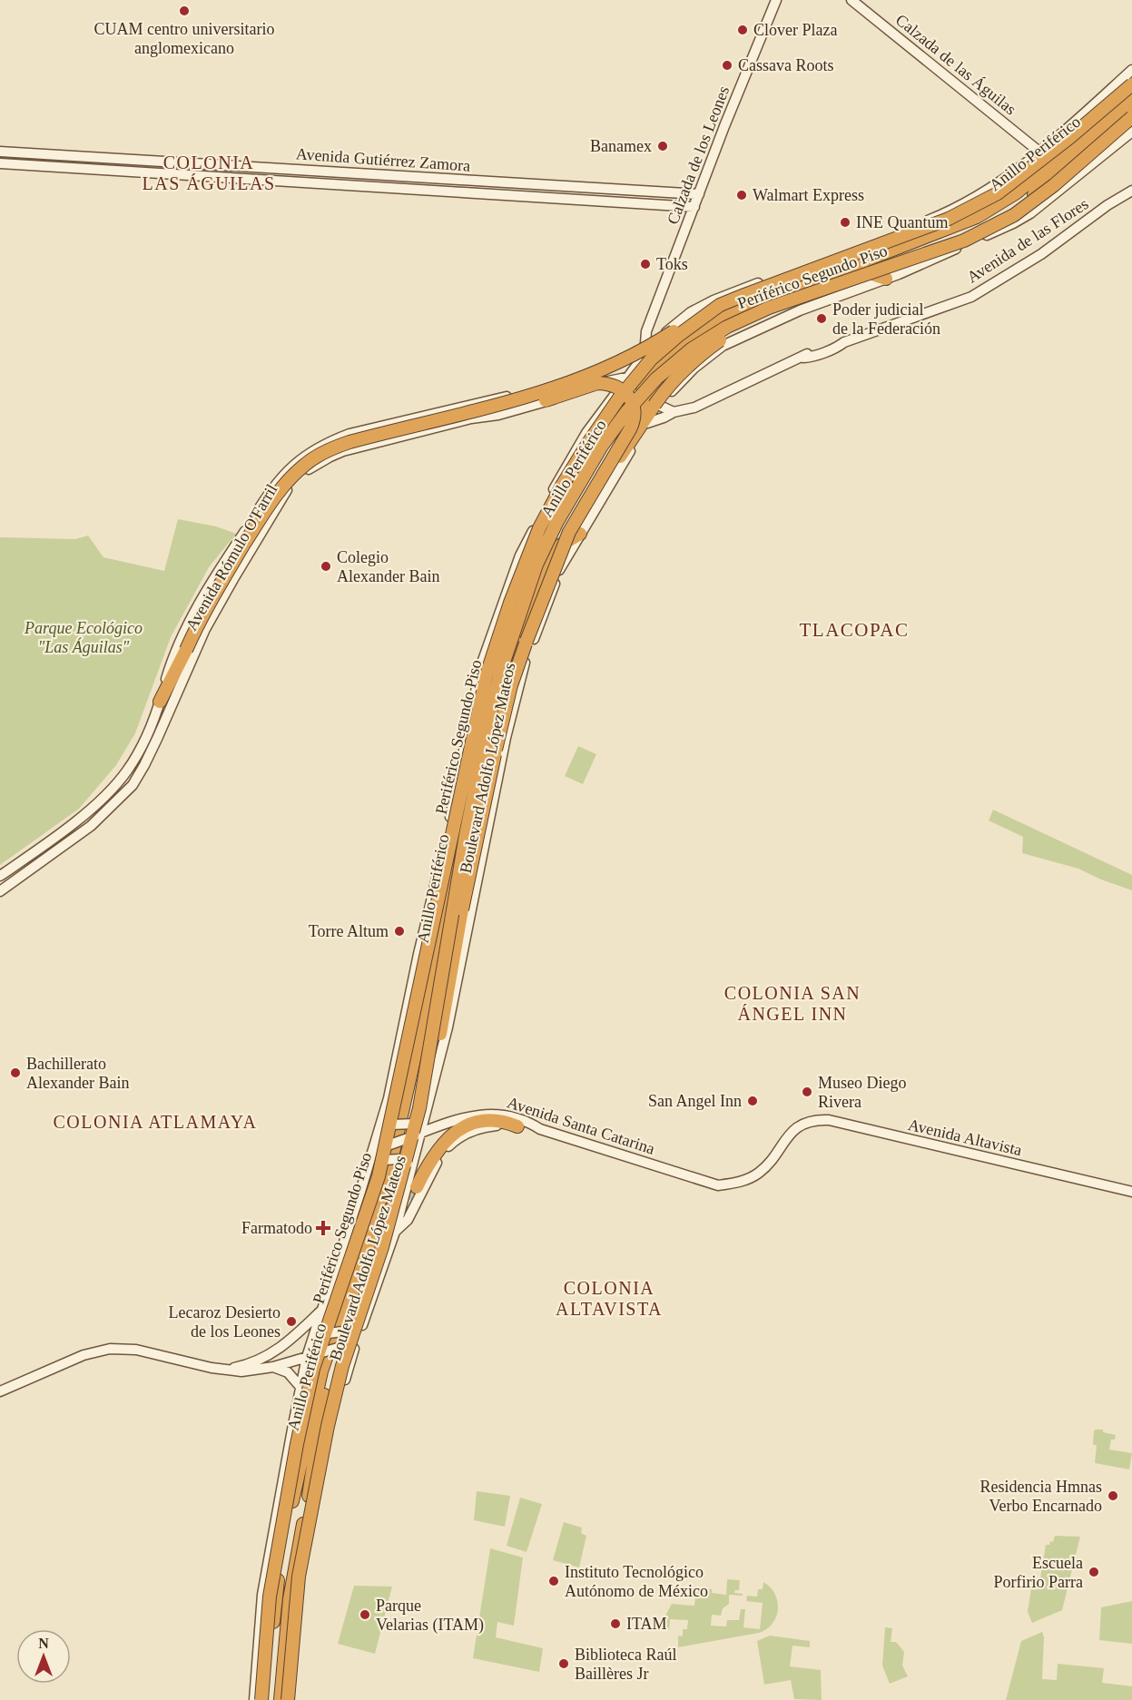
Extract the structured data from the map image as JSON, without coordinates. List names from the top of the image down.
{
  "streets": {
    "highway": ["Anillo Periférico", "Periférico Segundo Piso"],
    "main road": [
      "Calzada de las Águilas",
      "Calzada de los Leones",
      "Avenida Gutiérrez Zamora",
      "Avenida de las Flores",
      "Avenida Rómulo O'Farril",
      "Boulevard Adolfo López Mateos",
      "Avenida Santa Catarina",
      "Avenida Altavista"
    ]
  },
  "crossings": [
    ["Calzada de las Águilas", "Boulevard Adolfo López Mateos"],
    ["Anillo Periférico", "Periférico Segundo Piso"],
    ["Calzada de los Leones", "Avenida Gutiérrez Zamora"],
    ["Calzada de los Leones", "Avenida Rómulo O'Farril"],
    ["Calzada de los Leones", "Boulevard Adolfo López Mateos"],
    ["Avenida de las Flores", "Boulevard Adolfo López Mateos"],
    ["Avenida Rómulo O'Farril", "Boulevard Adolfo López Mateos"],
    ["Boulevard Adolfo López Mateos", "Avenida Santa Catarina"],
    ["Avenida Santa Catarina", "Avenida Altavista"]
  ],
  "districts": [
    "COLONIA LAS ÁGUILAS",
    "TLACOPAC",
    "COLONIA SAN ÁNGEL INN",
    "COLONIA ATLAMAYA",
    "COLONIA ALTAVISTA"
  ],
  "parks": ["Parque Ecológico \"Las Águilas\""],
  "places": {
    "other": [
      "CUAM centro universitario anglomexicano",
      "Clover Plaza",
      "Cassava Roots",
      "Banamex",
      "Walmart Express",
      "INE Quantum",
      "Toks",
      "Poder judicial de la Federación",
      "Colegio Alexander Bain",
      "Torre Altum",
      "Bachillerato Alexander Bain",
      "Museo Diego Rivera",
      "San Angel Inn",
      "Lecaroz Desierto de los Leones",
      "Residencia Hmnas Verbo Encarnado",
      "Escuela Porfirio Parra",
      "Instituto Tecnológico Autónomo de México",
      "Parque Velarias (ITAM)",
      "ITAM",
      "Biblioteca Raúl Baillères Jr"
    ],
    "health": ["Farmatodo"]
  },
  "north": "top"
}
